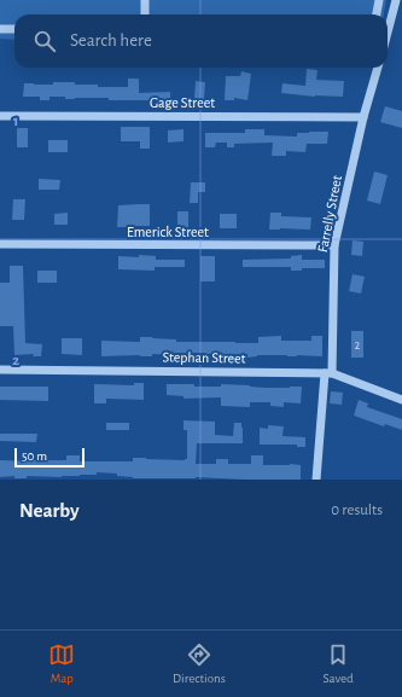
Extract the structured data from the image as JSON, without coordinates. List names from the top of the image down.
{
  "streets": {
    "street": [
      "Gage Street",
      "Farrelly Street",
      "Emerick Street",
      "Stephan Street"
    ]
  },
  "crossings": [
    ["Gage Street", "Farrelly Street"],
    ["Farrelly Street", "Emerick Street"],
    ["Farrelly Street", "Stephan Street"]
  ],
  "house_numbers": ["2"],
  "scale_bar": "50 m",
  "page": {
    "search": "Search here",
    "scale": "50 m",
    "heading": ["Nearby", "0 results"],
    "nav": ["Map", "Directions", "Saved"]
  },
  "grid": {
    "rows": ["1", "2"]
  }
}
